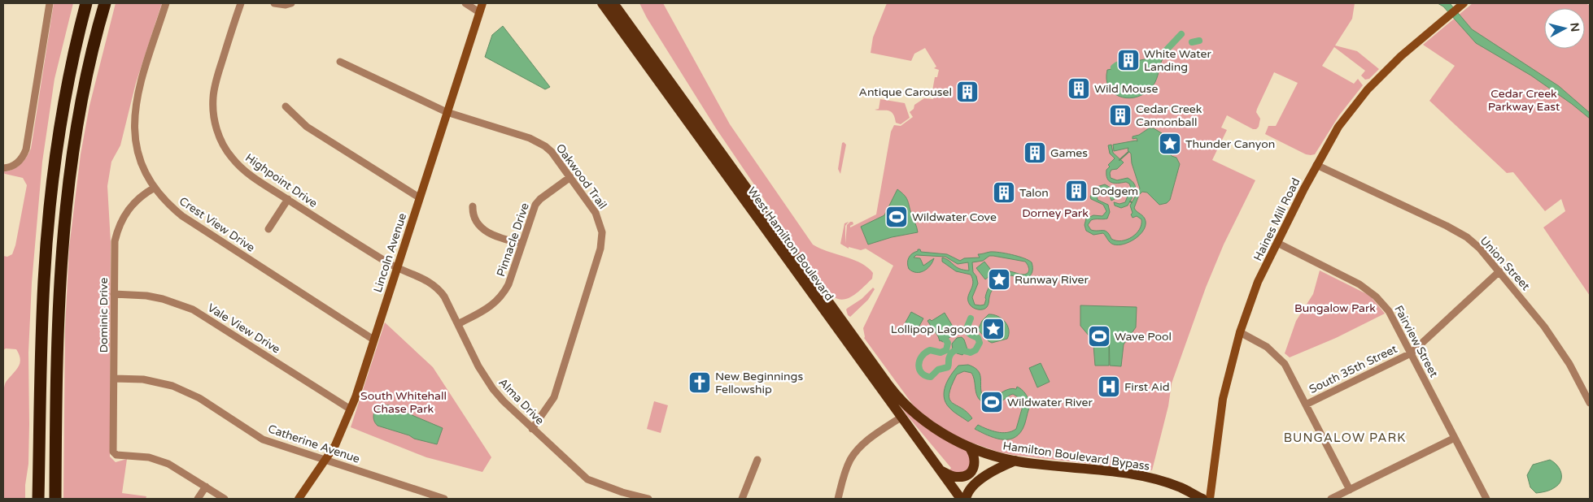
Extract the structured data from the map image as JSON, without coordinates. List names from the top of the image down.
{
  "streets": {
    "main road": ["West Hamilton Boulevard", "Hamilton Boulevard Bypass"],
    "street": [
      "Oakwood Trail",
      "Highpoint Drive",
      "Haines Mill Road",
      "Crest View Drive",
      "Pinnacle Drive",
      "Lincoln Avenue",
      "Union Street",
      "Dominic Drive",
      "Vale View Drive",
      "Fairview Street",
      "South 35th Street",
      "Alma Drive",
      "Catherine Avenue"
    ]
  },
  "crossings": [
    ["Oakwood Trail", "Pinnacle Drive"],
    ["Oakwood Trail", "Lincoln Avenue"],
    ["Oakwood Trail", "Alma Drive"],
    ["Highpoint Drive", "Lincoln Avenue"],
    ["Highpoint Drive", "Alma Drive"],
    ["Haines Mill Road", "Union Street"],
    ["Haines Mill Road", "Fairview Street"],
    ["Crest View Drive", "Lincoln Avenue"],
    ["Crest View Drive", "Dominic Drive"],
    ["Pinnacle Drive", "Alma Drive"],
    ["West Hamilton Boulevard", "Hamilton Boulevard Bypass"],
    ["Lincoln Avenue", "Vale View Drive"],
    ["Lincoln Avenue", "Alma Drive"],
    ["Lincoln Avenue", "Catherine Avenue"],
    ["Union Street", "South 35th Street"],
    ["Dominic Drive", "Vale View Drive"],
    ["Dominic Drive", "Catherine Avenue"],
    ["Fairview Street", "South 35th Street"]
  ],
  "districts": ["BUNGALOW PARK"],
  "parks": [
    "Cedar Creek Parkway East",
    "Dorney Park",
    "Bungalow Park",
    "South Whitehall Chase Park"
  ],
  "places": {
    "building": [
      "White Water Landing",
      "Wild Mouse",
      "Antique Carousel",
      "Cedar Creek Cannonball",
      "Games",
      "Dodgem",
      "Talon"
    ],
    "place": ["Thunder Canyon", "Runway River", "Lollipop Lagoon"],
    "sports": ["Wildwater Cove", "Wave Pool", "Wildwater River"],
    "church": ["New Beginnings Fellowship"],
    "hospital": ["First Aid"]
  },
  "north": "right"
}
